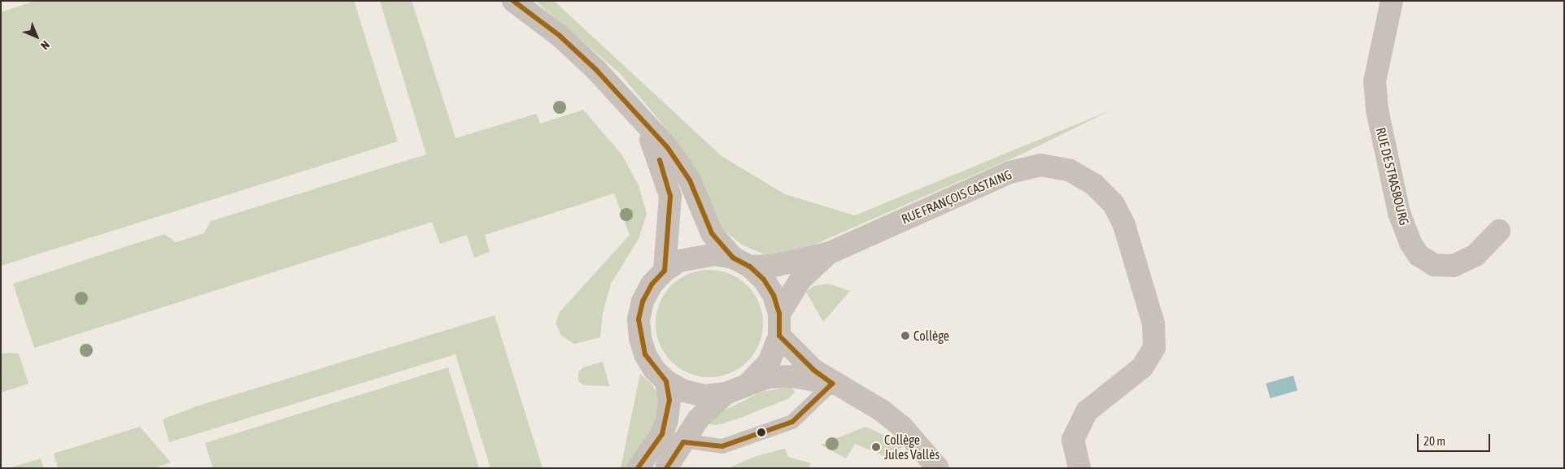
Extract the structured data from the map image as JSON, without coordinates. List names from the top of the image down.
{
  "streets": {
    "street": ["RUE DE STRASBOURG", "RUE FRANÇOIS CASTAING"]
  },
  "places": ["Collège", "Collège Jules Vallès"],
  "scale_bar": "20 m",
  "north": "bottom right"
}
